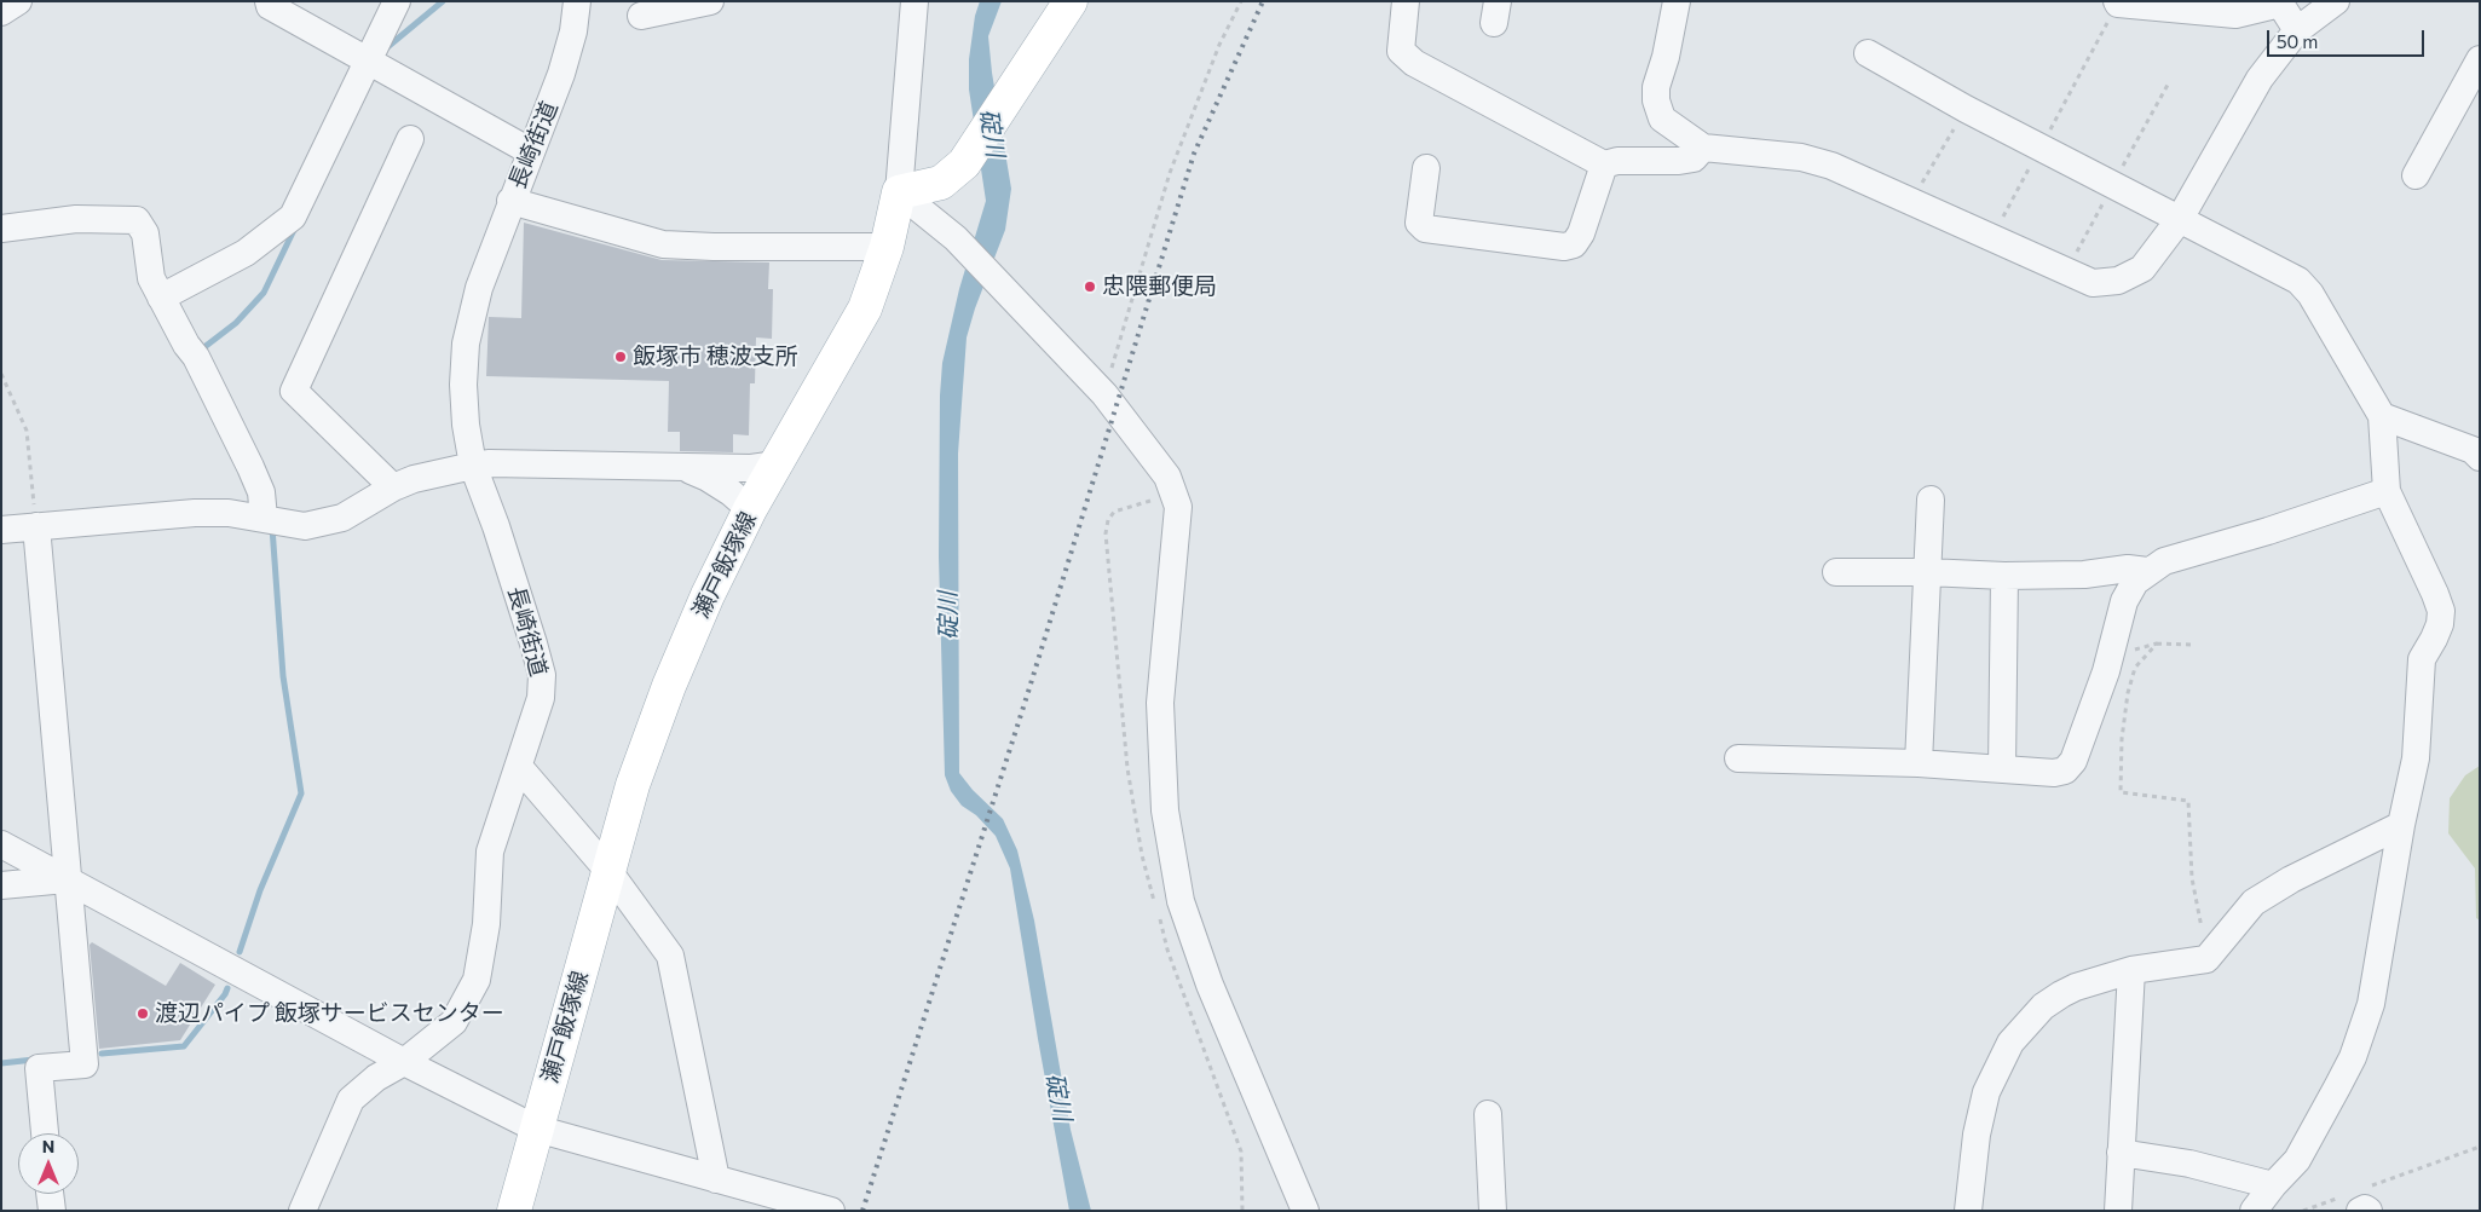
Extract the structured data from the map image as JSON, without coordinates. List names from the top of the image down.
{
  "streets": {
    "main road": ["瀬戸飯塚線"],
    "street": ["長崎街道"]
  },
  "water": ["碇川"],
  "places": ["忠隈郵便局", "飯塚市 穂波支所", "渡辺パイプ 飯塚サービスセンター"],
  "scale_bar": "50 m",
  "north": "top"
}
